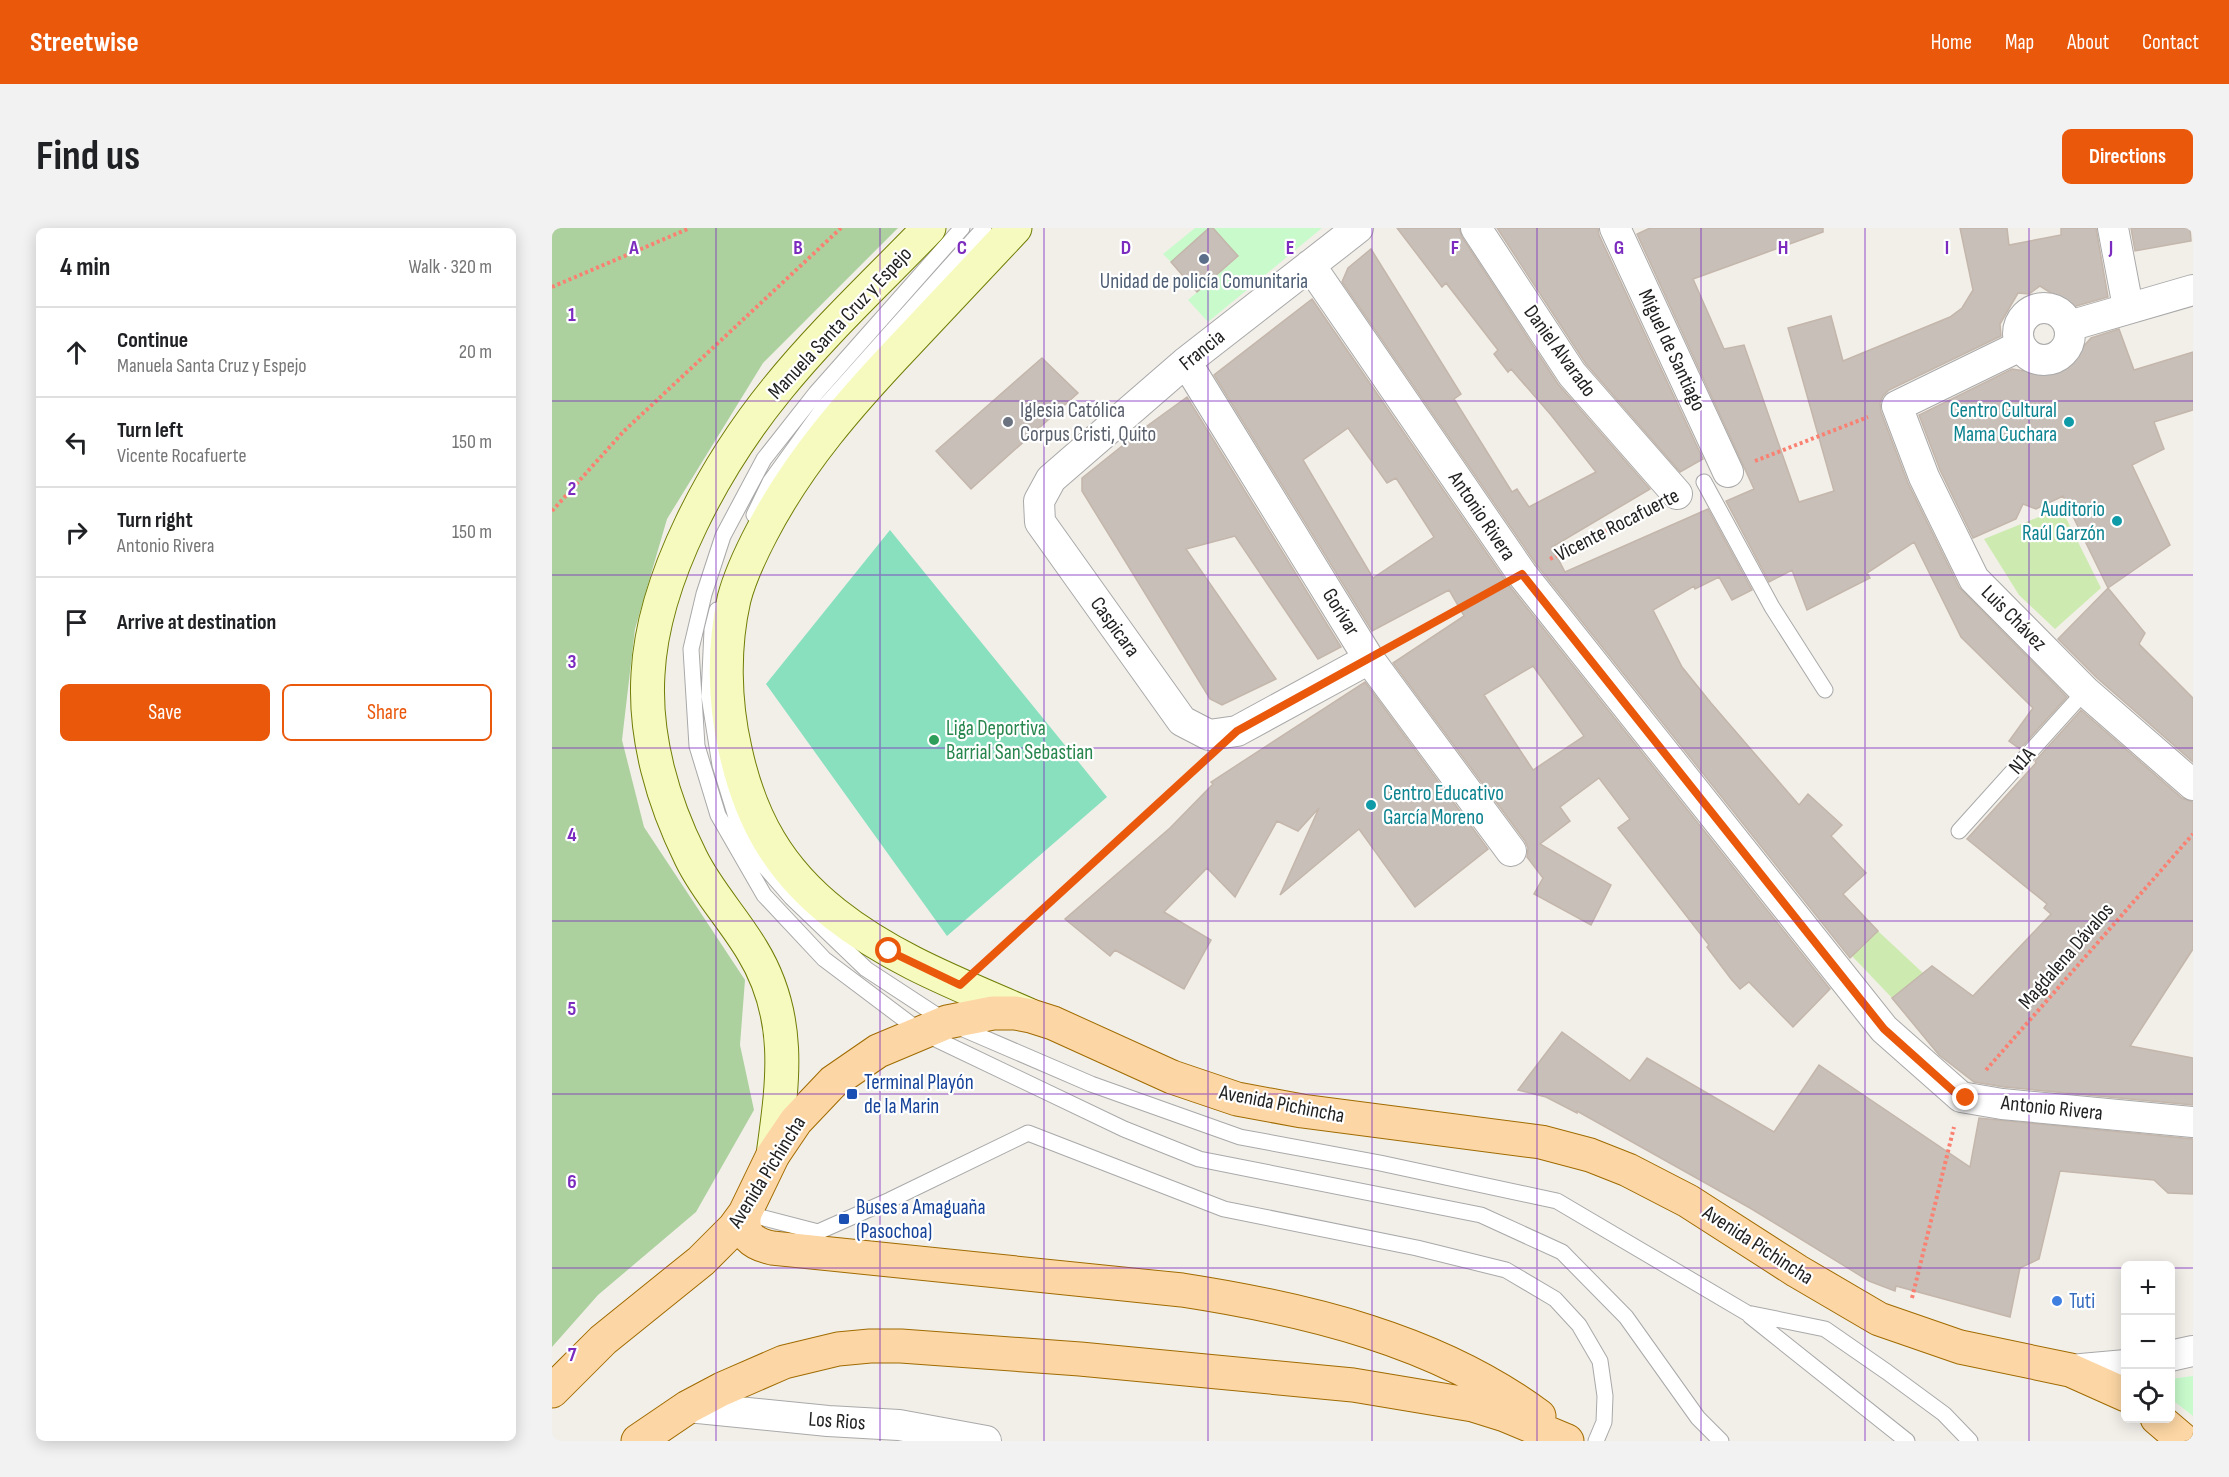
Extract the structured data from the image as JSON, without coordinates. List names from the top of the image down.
{
  "streets": {
    "main road": ["Manuela Santa Cruz y Espejo", "Avenida Pichincha"],
    "street": [
      "Francia",
      "Miguel de Santiago",
      "Daniel Alvarado",
      "Antonio Rivera",
      "Gorívar",
      "Luis Chávez",
      "Caspicara",
      "Los Rios"
    ],
    "lane": ["N1A"],
    "path": ["Vicente Rocafuerte", "Magdalena Dávalos"]
  },
  "crossings": [
    ["Manuela Santa Cruz y Espejo", "Avenida Pichincha"],
    ["Francia", "Antonio Rivera"],
    ["Francia", "Gorívar"],
    ["Francia", "Caspicara"],
    ["Daniel Alvarado", "Vicente Rocafuerte"],
    ["Antonio Rivera", "Vicente Rocafuerte"],
    ["Antonio Rivera", "Magdalena Dávalos"],
    ["Vicente Rocafuerte", "Gorívar"],
    ["Luis Chávez", "N1A"]
  ],
  "places": {
    "other": [
      "Unidad de policía Comunitaria",
      "Iglesia Católica Corpus Cristi, Quito",
      "Centro Cultural Mama Cuchara",
      "Auditorio Raúl Garzón",
      "Liga Deportiva Barrial San Sebastian",
      "Centro Educativo García Moreno",
      "Tuti"
    ],
    "transit": ["Terminal Playón de la Marin", "Buses a Amaguaña (Pasochoa)"]
  },
  "page": {
    "header": "Streetwise",
    "nav": [
      "Home",
      "Map",
      "About",
      "Contact"
    ],
    "buttons": [
      "Directions",
      ["Save", "Share"]
    ],
    "title": "Find us",
    "heading": ["4 min", "Walk · 320 m"],
    "list": [
      ["Continue", "Manuela Santa Cruz y Espejo", "20 m"],
      ["Turn left", "Vicente Rocafuerte", "150 m"],
      ["Turn right", "Antonio Rivera", "150 m"],
      "Arrive at destination"
    ],
    "map_buttons": ["+", "−"]
  },
  "grid": {
    "columns": [
      "A",
      "B",
      "C",
      "D",
      "E",
      "F",
      "G",
      "H",
      "I",
      "J"
    ],
    "rows": [
      "1",
      "2",
      "3",
      "4",
      "5",
      "6",
      "7"
    ]
  }
}
